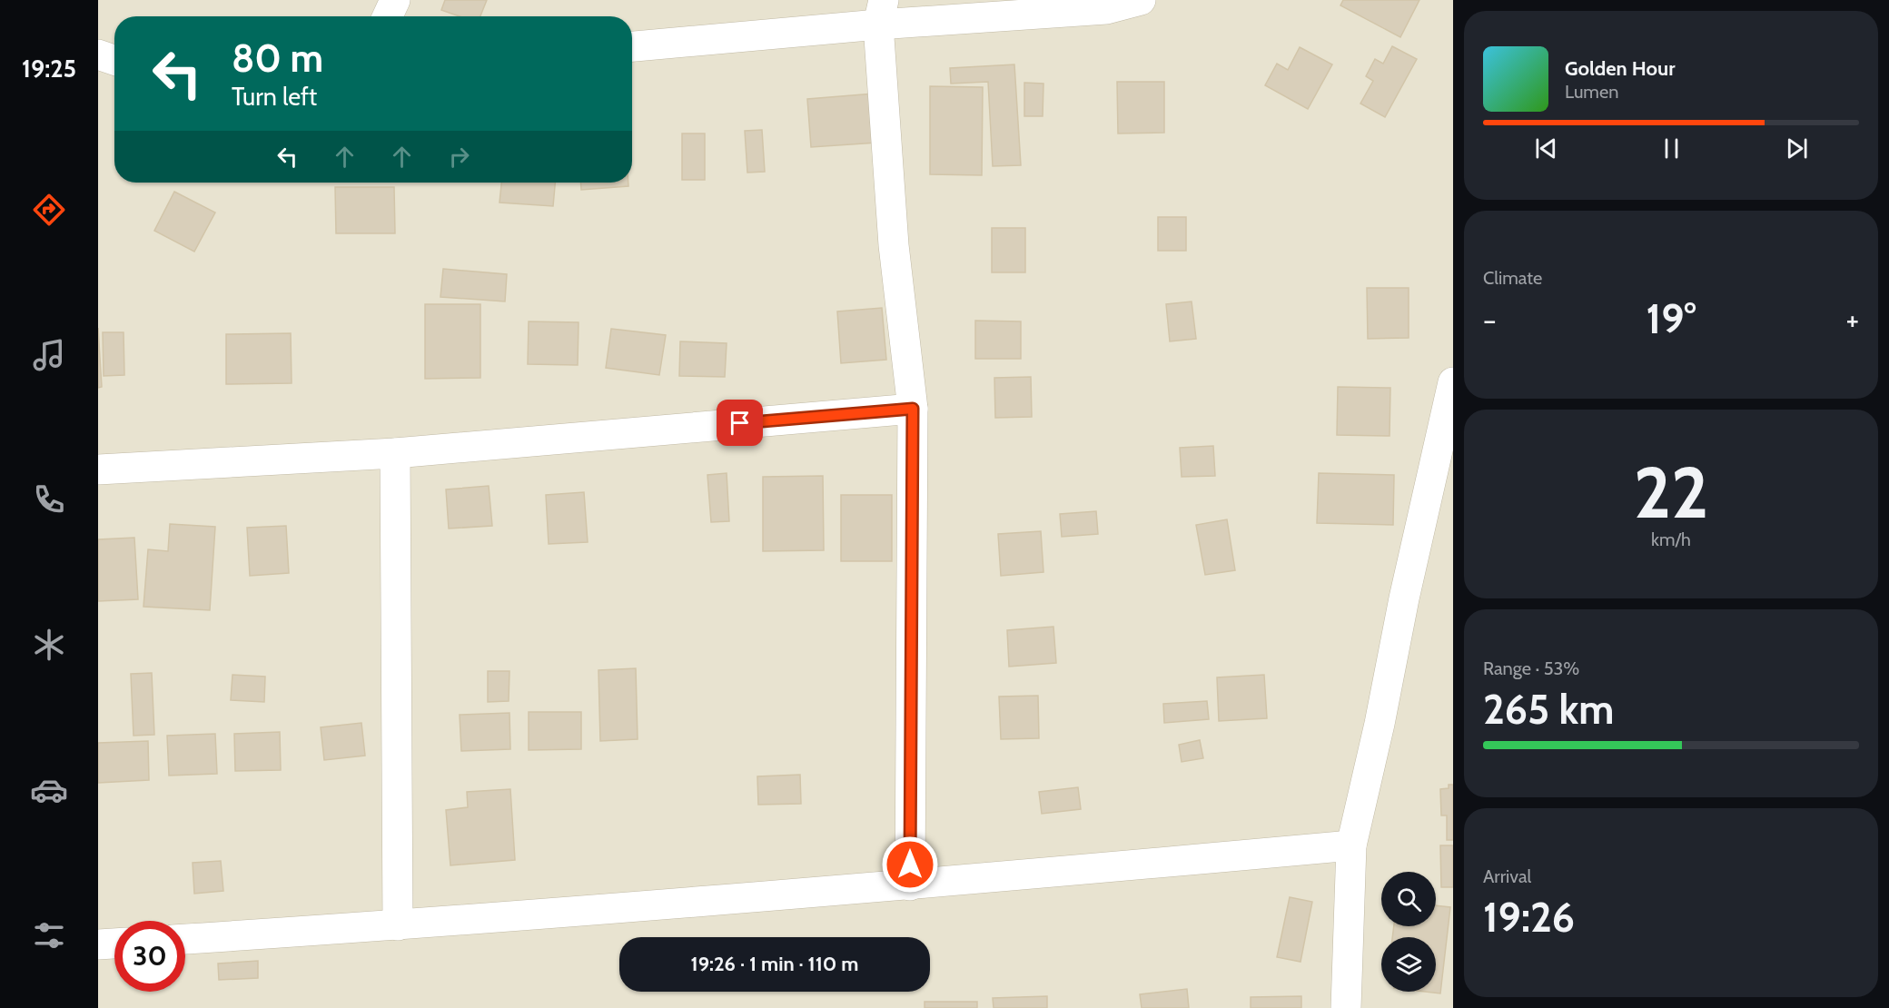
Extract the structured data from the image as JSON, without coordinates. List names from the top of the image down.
{
  "page": {
    "tabs": "19:25",
    "turn": ["80 m", "Turn left"],
    "song": ["Golden Hour", "Lumen"],
    "tile": [
      "Climate",
      ["22", "km/h"],
      ["Range · 53%", "265 km"],
      ["Arrival", "19:26"]
    ],
    "heat": ["−", "19°", "+"],
    "limit": "30",
    "trip": "19:26 · 1 min · 110 m"
  }
}
